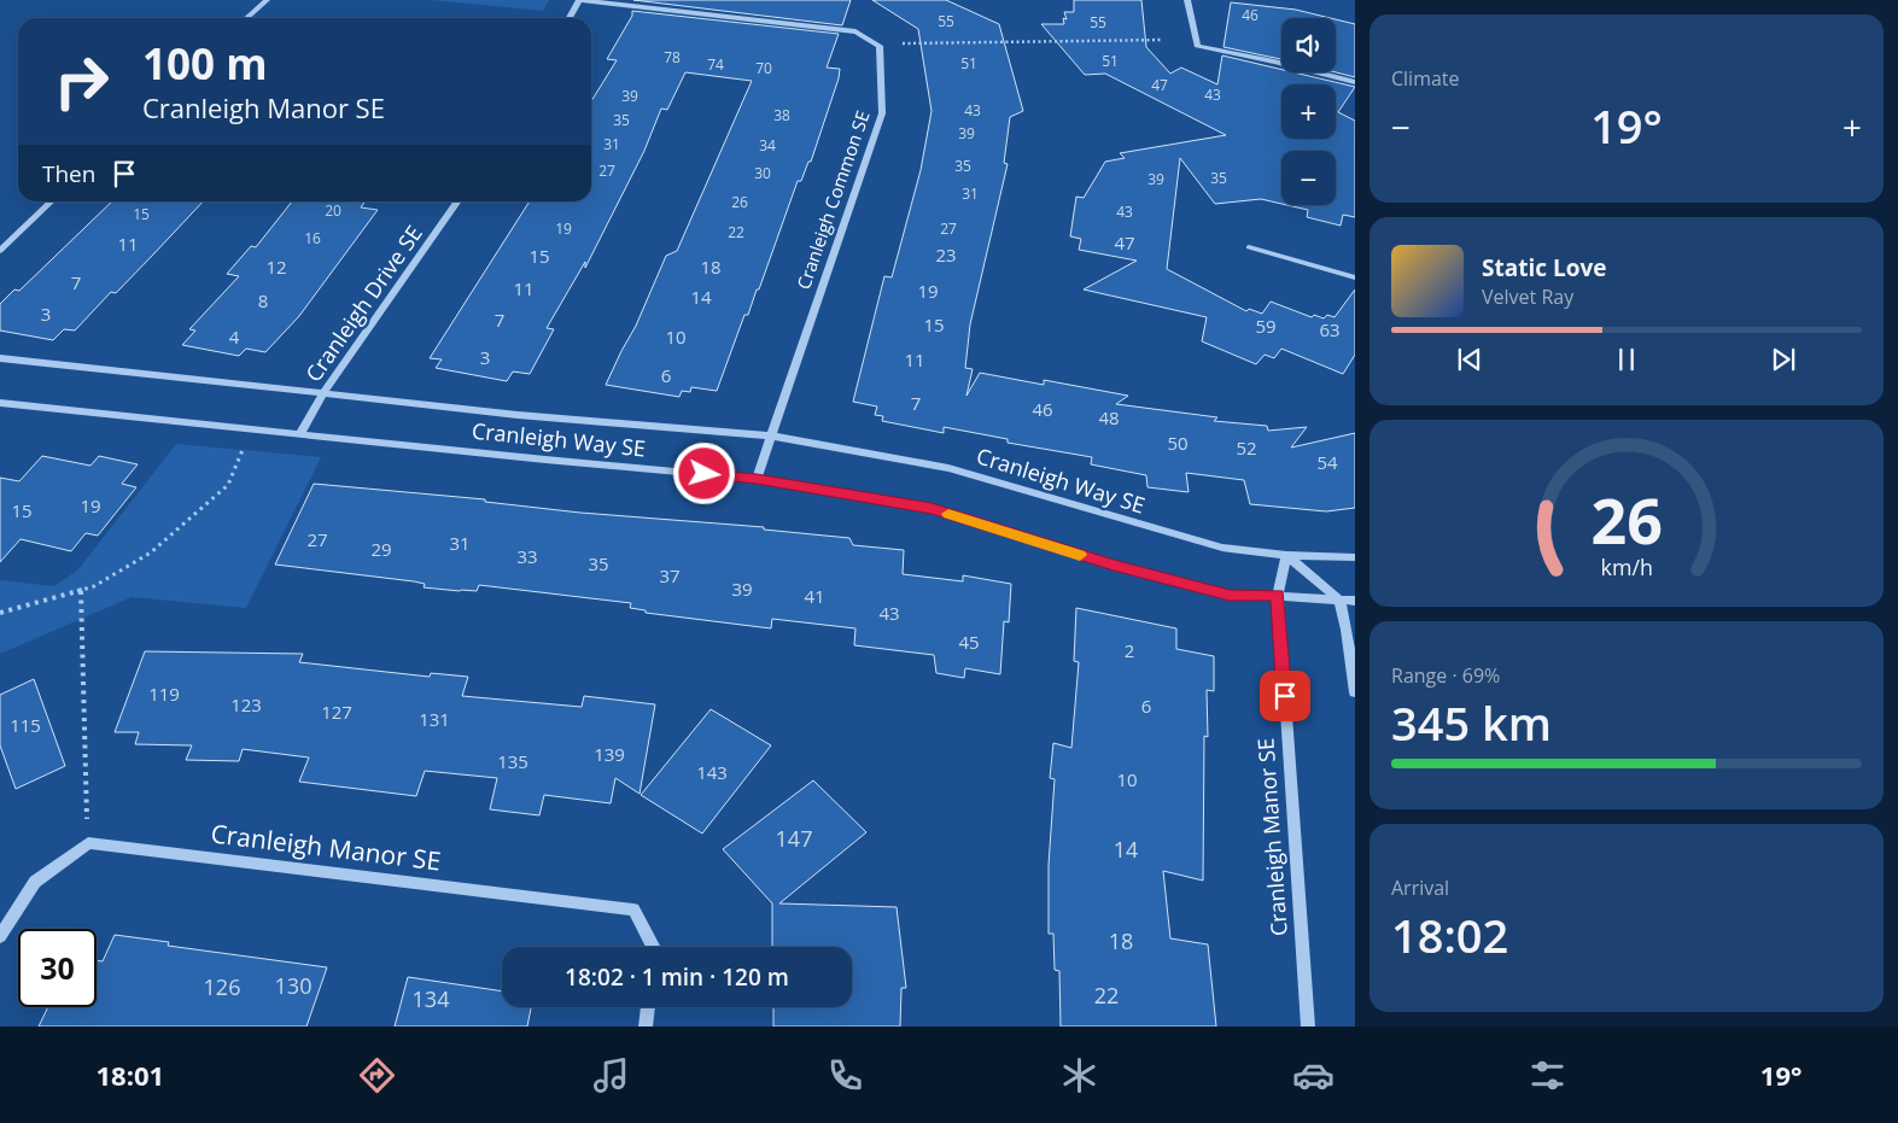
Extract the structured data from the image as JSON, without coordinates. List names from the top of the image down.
{
  "streets": {
    "street": [
      "Cranleigh Common SE",
      "Cranleigh Drive SE",
      "Cranleigh Way SE",
      "Cranleigh Manor SE"
    ]
  },
  "crossings": [
    ["Cranleigh Common SE", "Cranleigh Way SE"],
    ["Cranleigh Drive SE", "Cranleigh Way SE"],
    ["Cranleigh Way SE", "Cranleigh Manor SE"]
  ],
  "house_numbers": [
    "46",
    "55",
    "55",
    "78",
    "51",
    "51",
    "74",
    "70",
    "47",
    "43",
    "39",
    "43",
    "38",
    "35",
    "39",
    "31",
    "34",
    "35",
    "27",
    "30",
    "35",
    "39",
    "31",
    "26",
    "20",
    "43",
    "15",
    "19",
    "27",
    "22",
    "16",
    "47",
    "11",
    "23",
    "15",
    "12",
    "18",
    "7",
    "11",
    "19",
    "14",
    "8",
    "3",
    "7",
    "15",
    "59",
    "63",
    "4",
    "10",
    "3",
    "11",
    "6",
    "7",
    "46",
    "48",
    "50",
    "52",
    "54",
    "19",
    "15",
    "27",
    "31",
    "29",
    "33",
    "35",
    "37",
    "39",
    "41",
    "43",
    "45",
    "2",
    "119",
    "123",
    "6",
    "127",
    "131",
    "115",
    "139",
    "135",
    "143",
    "10",
    "147",
    "14",
    "18",
    "130",
    "126",
    "22",
    "134"
  ],
  "page": {
    "tile": [
      "Climate",
      ["Range · 69%", "345 km"],
      ["Arrival", "18:02"]
    ],
    "map_buttons": ["+", "−"],
    "turn": ["100 m", "Cranleigh Manor SE"],
    "heat": ["−", "19°", "+"],
    "then": "Then",
    "song": ["Static Love", "Velvet Ray"],
    "limit": "30",
    "trip": "18:02 · 1 min · 120 m",
    "tabs": ["18:01", "19°"],
    "gauge": ["26", "km/h"]
  }
}
